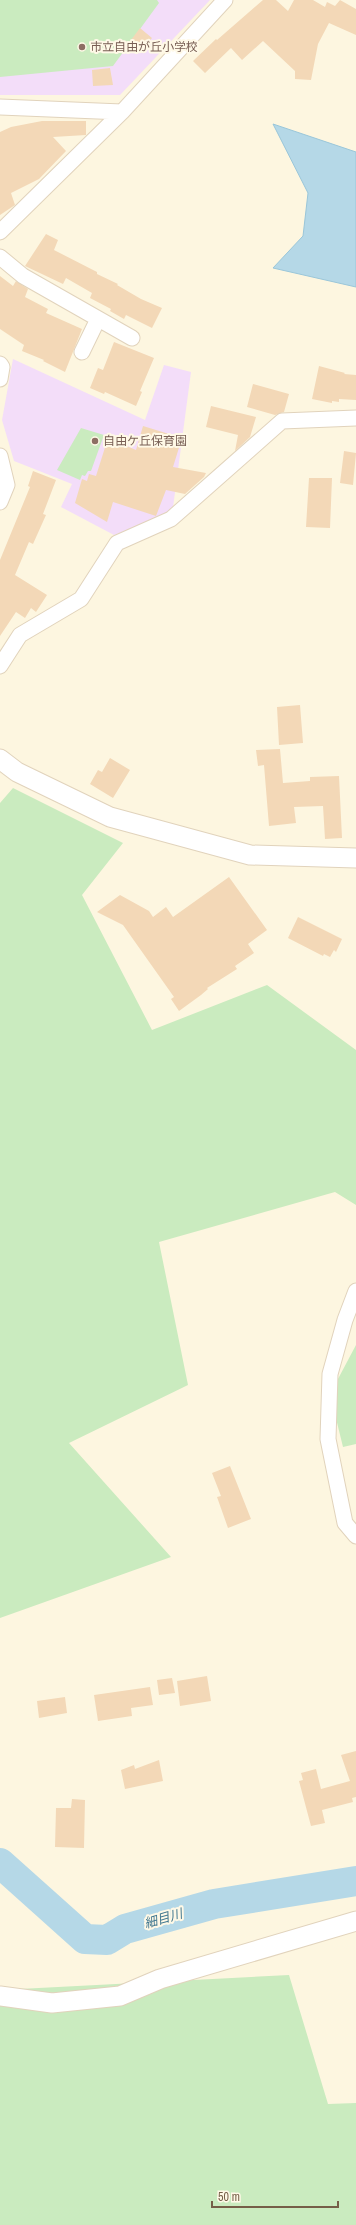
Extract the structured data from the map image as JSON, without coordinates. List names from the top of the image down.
{
  "water": ["細目川"],
  "places": ["市立自由が丘小学校", "自由ケ丘保育園"],
  "scale_bar": "50 m"
}
